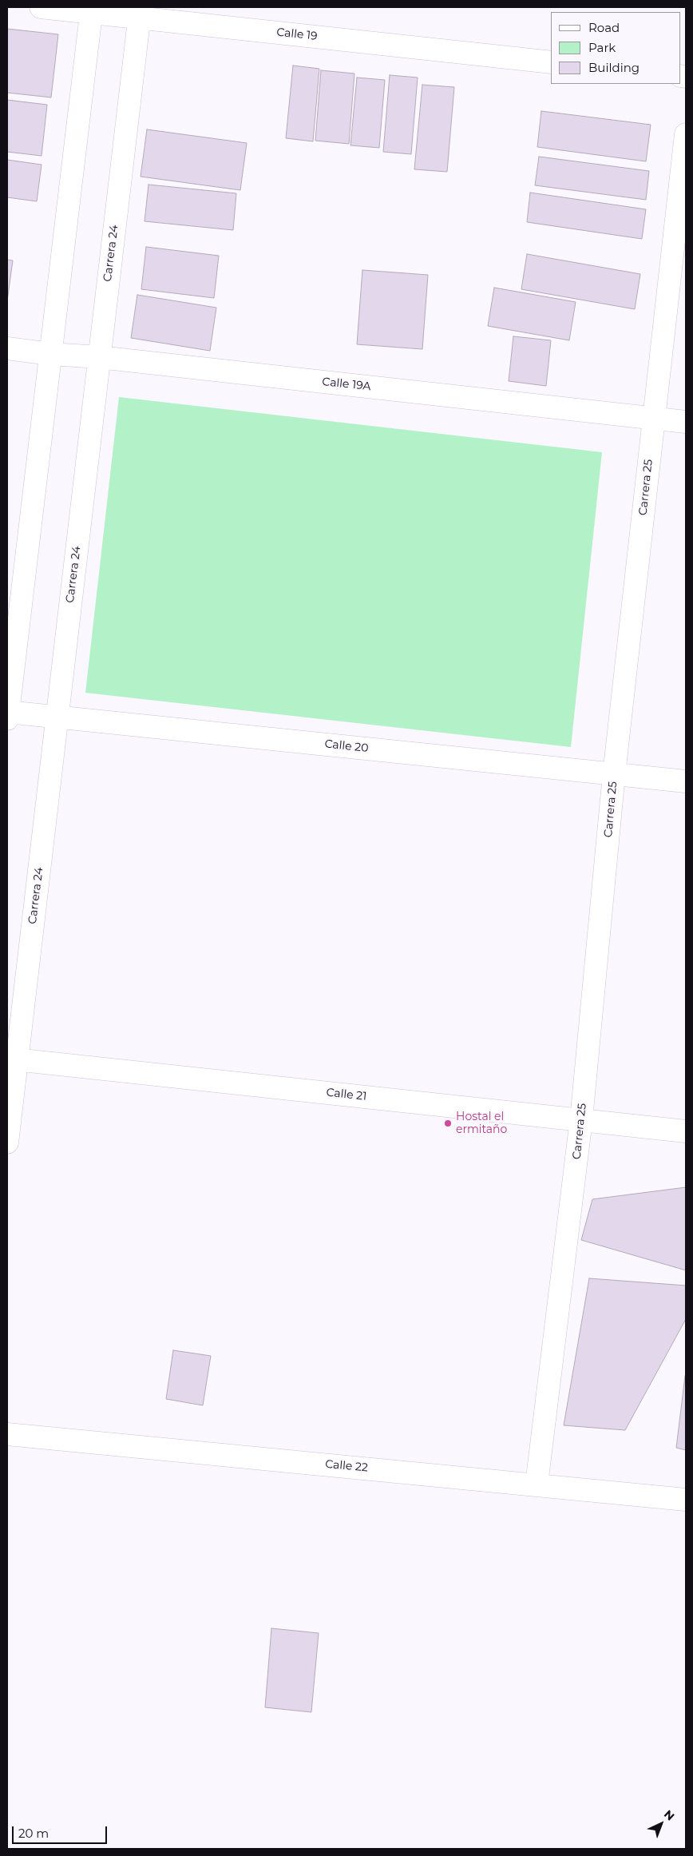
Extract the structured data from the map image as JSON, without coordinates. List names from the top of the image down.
{
  "streets": {
    "street": [
      "Calle 19",
      "Carrera 24",
      "Calle 19A",
      "Carrera 25",
      "Calle 20",
      "Calle 21",
      "Calle 22"
    ]
  },
  "crossings": [
    ["Calle 19", "Carrera 24"],
    ["Carrera 24", "Calle 19A"],
    ["Carrera 24", "Calle 20"],
    ["Carrera 24", "Calle 21"],
    ["Calle 19A", "Carrera 25"],
    ["Carrera 25", "Calle 20"],
    ["Carrera 25", "Calle 21"],
    ["Carrera 25", "Calle 22"]
  ],
  "places": ["Hostal el ermitaño"],
  "legend": ["Road", "Park", "Building"],
  "scale_bar": "20 m",
  "north": "top right"
}
